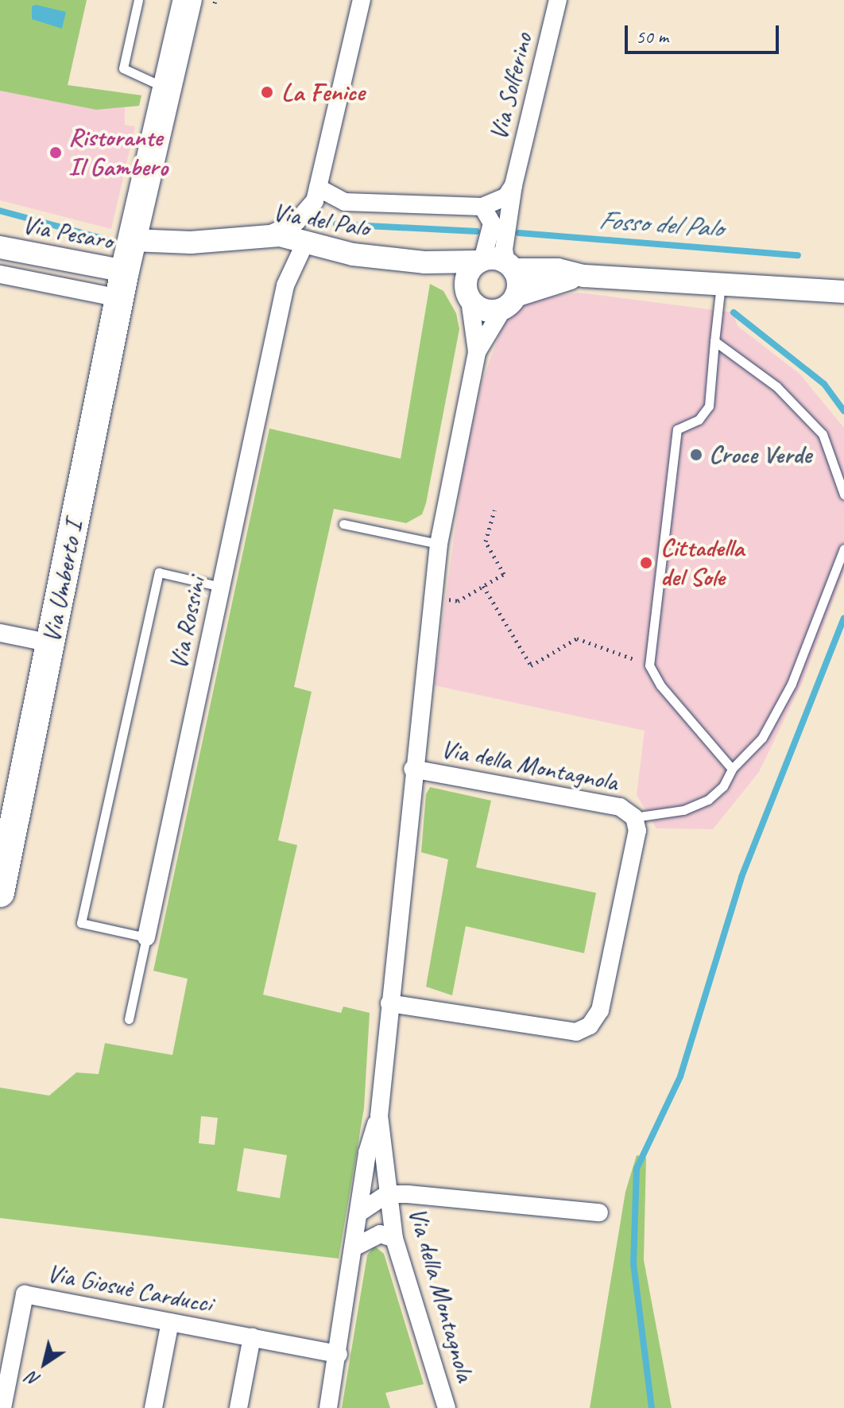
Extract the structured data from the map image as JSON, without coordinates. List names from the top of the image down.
{
  "streets": {
    "main road": ["Via Umberto I"],
    "street": [
      "Via Solferino",
      "Via del Palo",
      "Via Pesaro",
      "Via Rossini",
      "Via della Montagnola",
      "Via Giosuè Carducci"
    ]
  },
  "crossings": [
    ["Via Solferino", "Via del Palo"],
    ["Via Solferino", "Via della Montagnola"],
    ["Via del Palo", "Via Umberto I"],
    ["Via del Palo", "Via Rossini"],
    ["Via del Palo", "Via della Montagnola"],
    ["Via Pesaro", "Via Umberto I"]
  ],
  "water": ["Fosso del Palo"],
  "places": [
    "La Fenice",
    "Ristorante Il Gambero",
    "Croce Verde",
    "Cittadella del Sole"
  ],
  "scale_bar": "50 m",
  "north": "bottom left"
}
